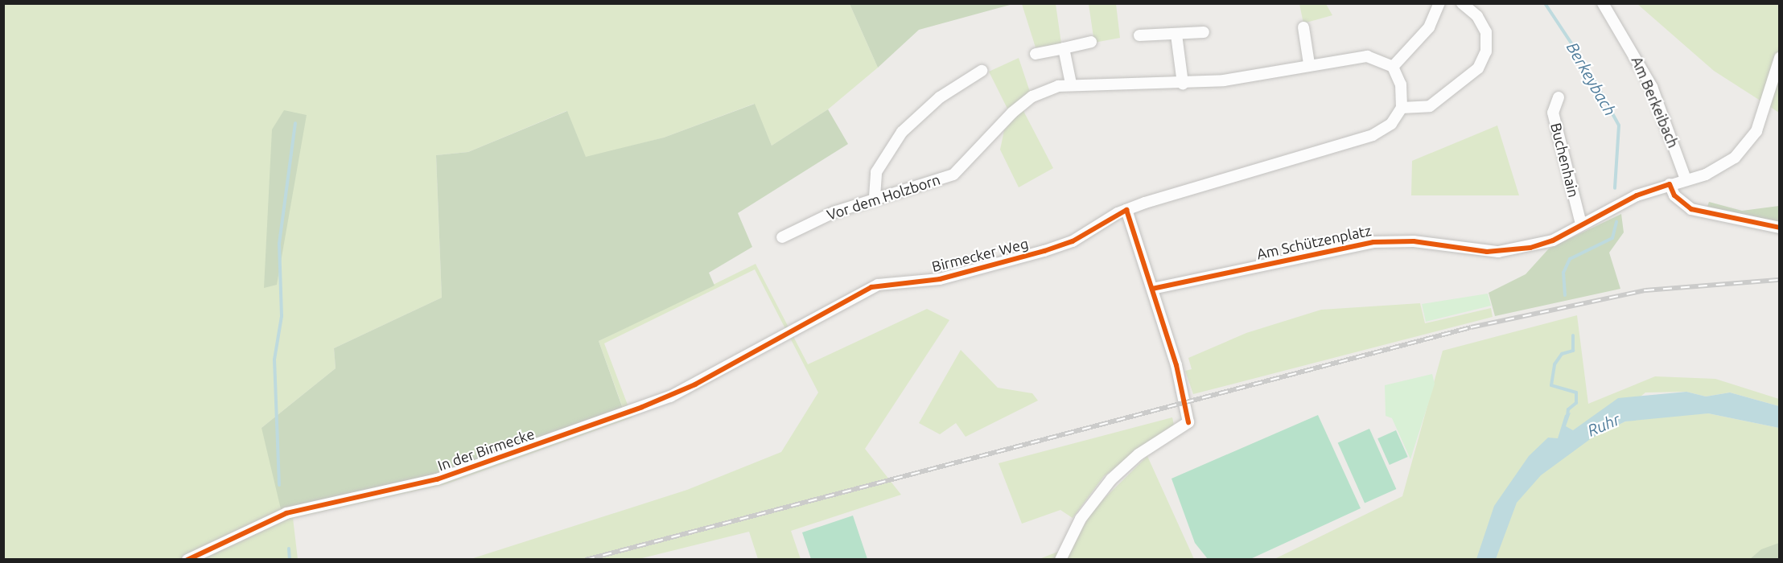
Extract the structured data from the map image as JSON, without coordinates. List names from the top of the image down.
{
  "streets": {
    "street": [
      "Am Berkeibach",
      "Buchenhain",
      "Vor dem Holzborn",
      "Am Schützenplatz",
      "Birmecker Weg",
      "In der Birmecke"
    ]
  },
  "crossings": [
    ["Am Berkeibach", "Am Schützenplatz"],
    ["Buchenhain", "Am Schützenplatz"],
    ["Birmecker Weg", "In der Birmecke"]
  ],
  "water": ["Berkeybach", "Ruhr"]
}
